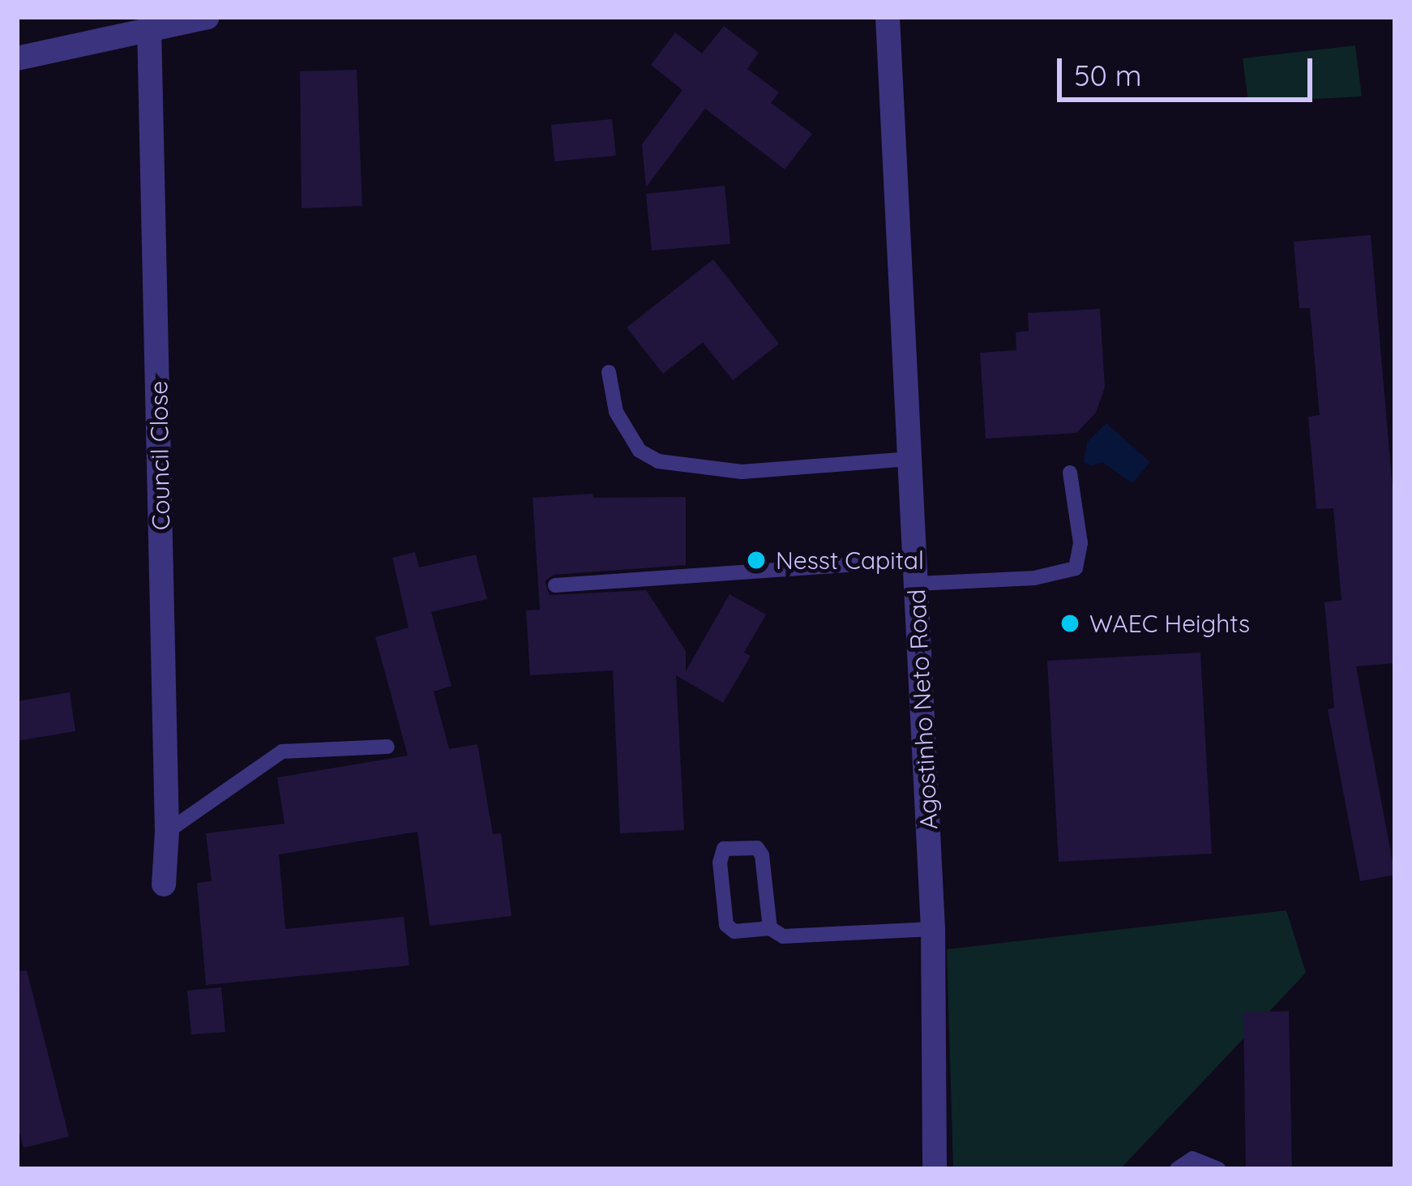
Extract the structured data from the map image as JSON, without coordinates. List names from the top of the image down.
{
  "streets": {
    "street": ["Council Close", "Agostinho Neto Road"]
  },
  "places": ["Nesst Capital", "WAEC Heights"],
  "scale_bar": "50 m"
}
